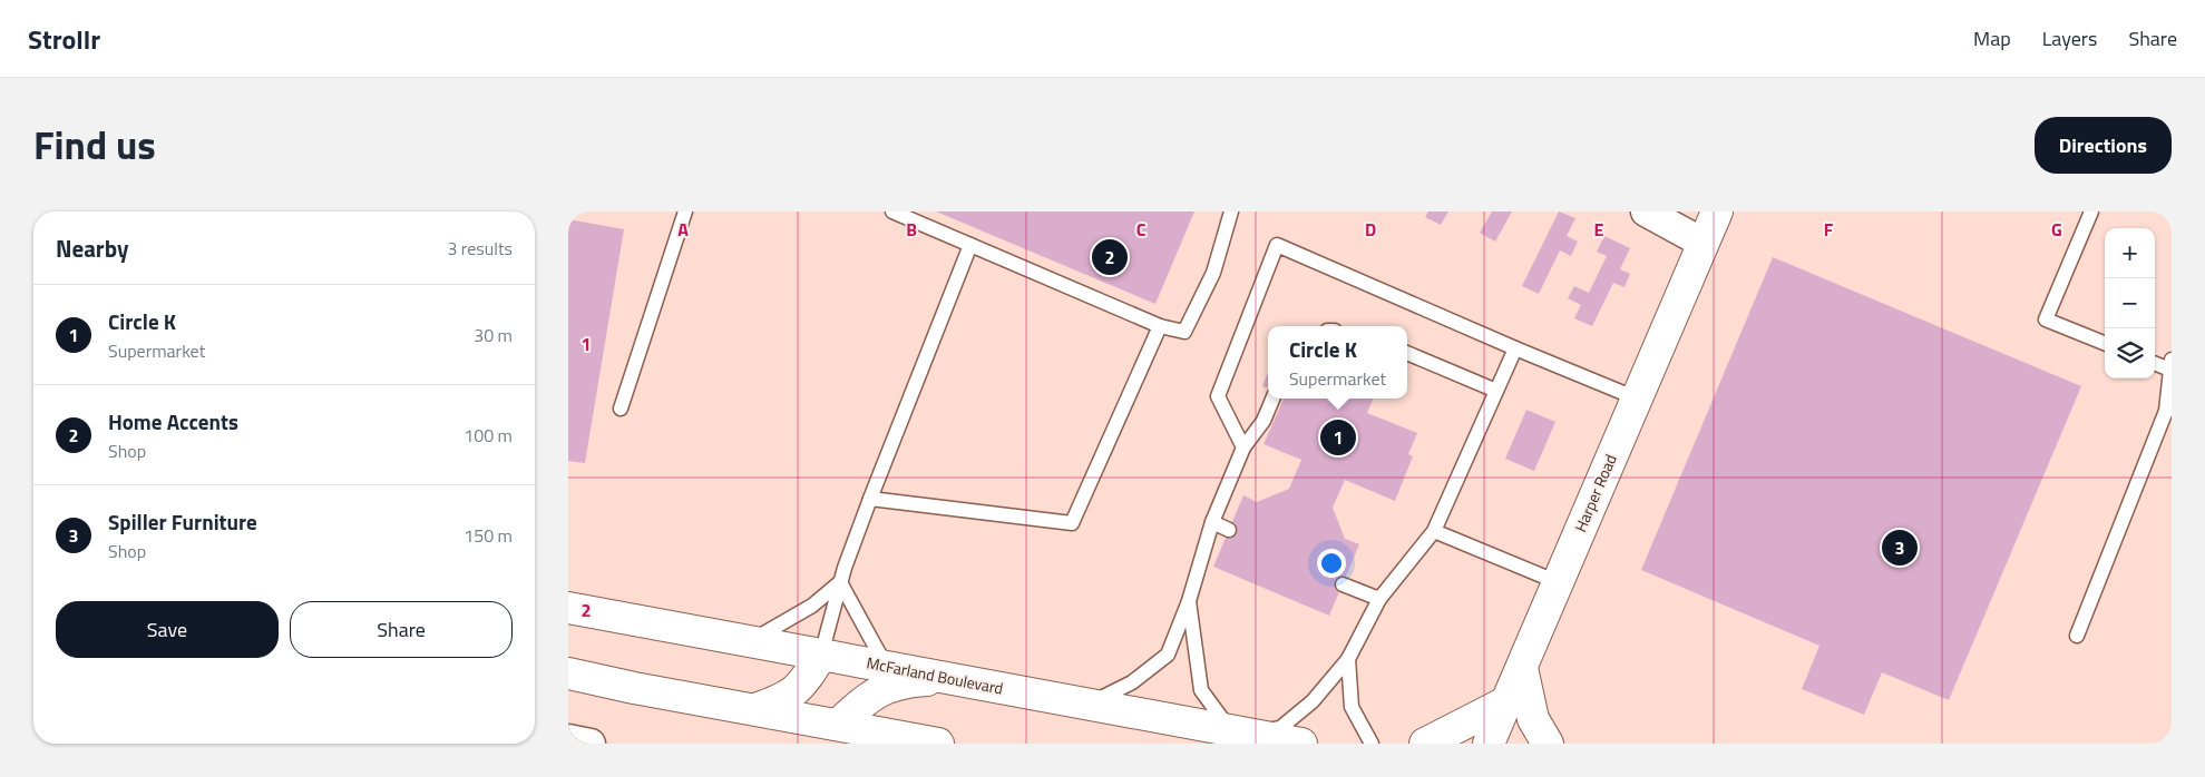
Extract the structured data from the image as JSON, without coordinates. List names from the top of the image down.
{
  "streets": {
    "main road": ["Harper Road", "McFarland Boulevard"]
  },
  "page": {
    "header": "Strollr",
    "nav": ["Map", "Layers", "Share"],
    "title": "Find us",
    "buttons": [
      "Directions",
      ["Save", "Share"]
    ],
    "heading": ["Nearby", "3 results"],
    "map_buttons": ["+", "−"],
    "pins": ["2", "1", "3"],
    "list": [
      {
        "mark": "1",
        "name": "Circle K",
        "note": "Supermarket",
        "value": "30 m"
      },
      {
        "mark": "2",
        "name": "Home Accents",
        "note": "Shop",
        "value": "100 m"
      },
      {
        "mark": "3",
        "name": "Spiller Furniture",
        "note": "Shop",
        "value": "150 m"
      }
    ],
    "popup": ["Circle K", "Supermarket"]
  },
  "grid": {
    "columns": [
      "A",
      "B",
      "C",
      "D",
      "E",
      "F",
      "G"
    ],
    "rows": ["1", "2"]
  }
}
